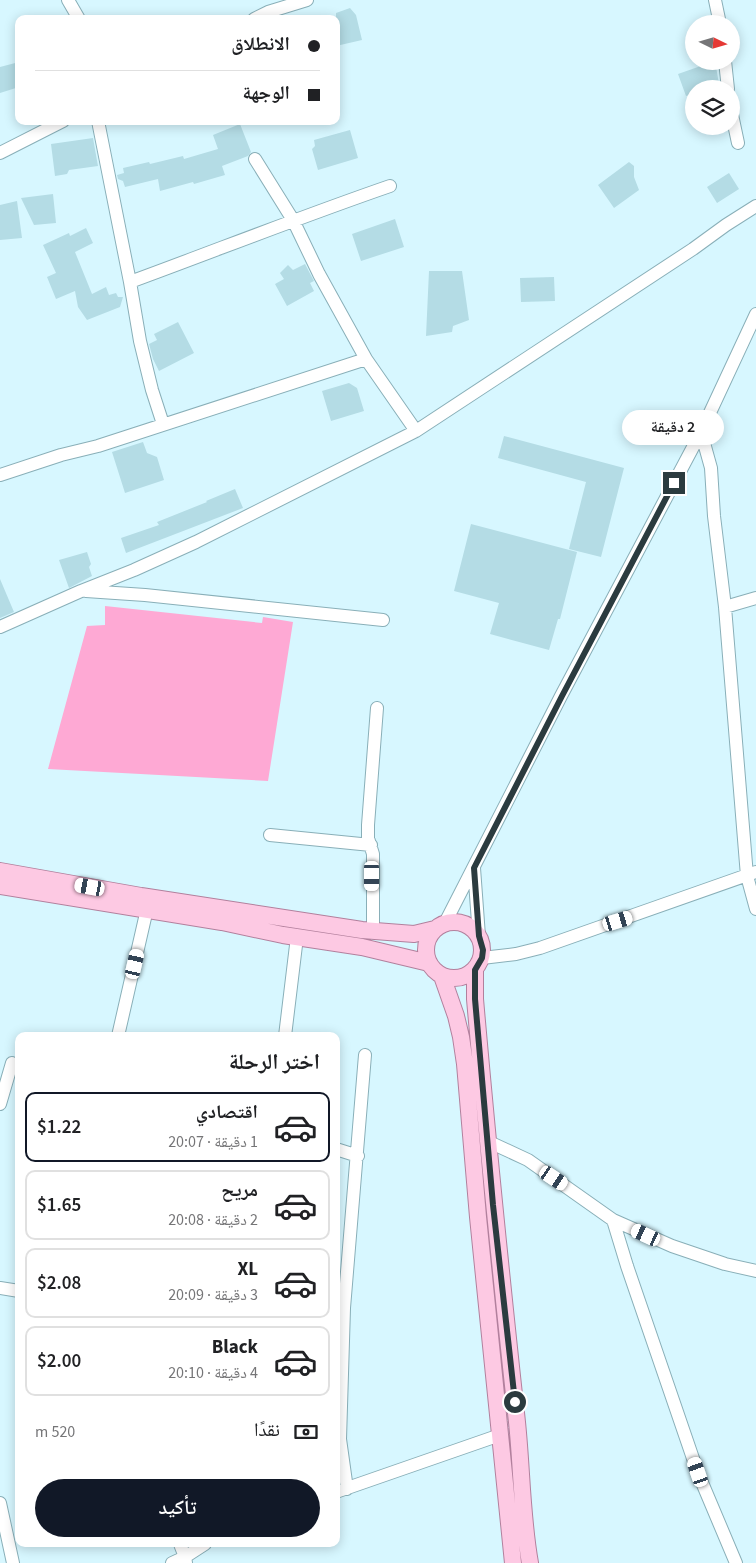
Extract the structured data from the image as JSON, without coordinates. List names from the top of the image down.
{
  "north": "right",
  "page": {
    "banner": ["الانطلاق", "الوجهة"],
    "bubble": "2 دقيقة",
    "heading": "اختر الرحلة",
    "list": [
      {
        "name": "اقتصادي",
        "note": "1 دقيقة · 20:07",
        "value": "$1.22"
      },
      {
        "name": "مريح",
        "note": "2 دقيقة · 20:08",
        "value": "$1.65"
      },
      {
        "name": "XL",
        "note": "3 دقيقة · 20:09",
        "value": "$2.08"
      },
      {
        "name": "Black",
        "note": "4 دقيقة · 20:10",
        "value": "$2.00"
      }
    ],
    "pay": ["نقدًا", "520 m"],
    "buttons": "تأكيد"
  }
}
